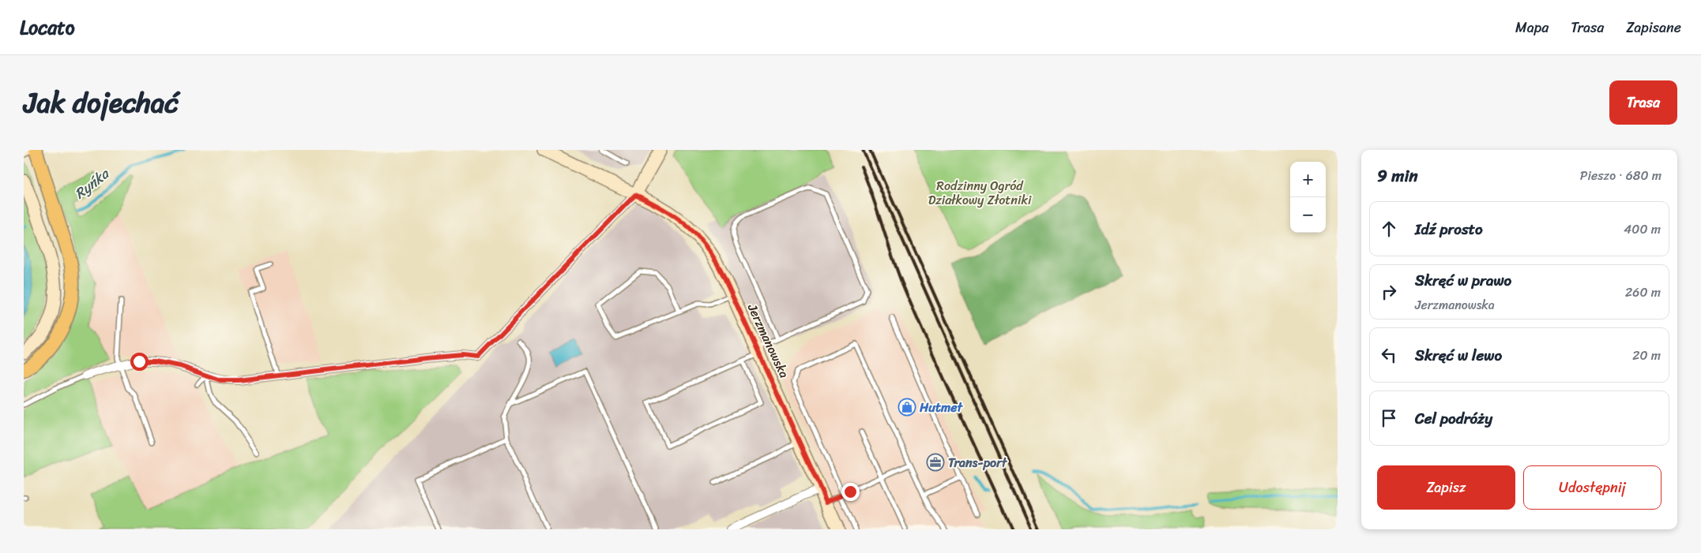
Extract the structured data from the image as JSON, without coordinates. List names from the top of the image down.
{
  "streets": {
    "street": ["Jerzmanowska"]
  },
  "water": ["Ryńka"],
  "parks": ["Rodzinny Ogród Działkowy Złotniki"],
  "places": {
    "shop": ["Hutmet"],
    "office": ["Trans-port"]
  },
  "page": {
    "header": "Locato",
    "nav": ["Mapa", "Trasa", "Zapisane"],
    "title": "Jak dojechać",
    "buttons": [
      "Trasa",
      ["Zapisz", "Udostępnij"]
    ],
    "heading": ["9 min", "Pieszo · 680 m"],
    "map_buttons": ["+", "−"],
    "list": [
      ["Idź prosto", "400 m"],
      ["Skręć w prawo", "Jerzmanowska", "260 m"],
      ["Skręć w lewo", "20 m"],
      "Cel podróży"
    ]
  }
}
